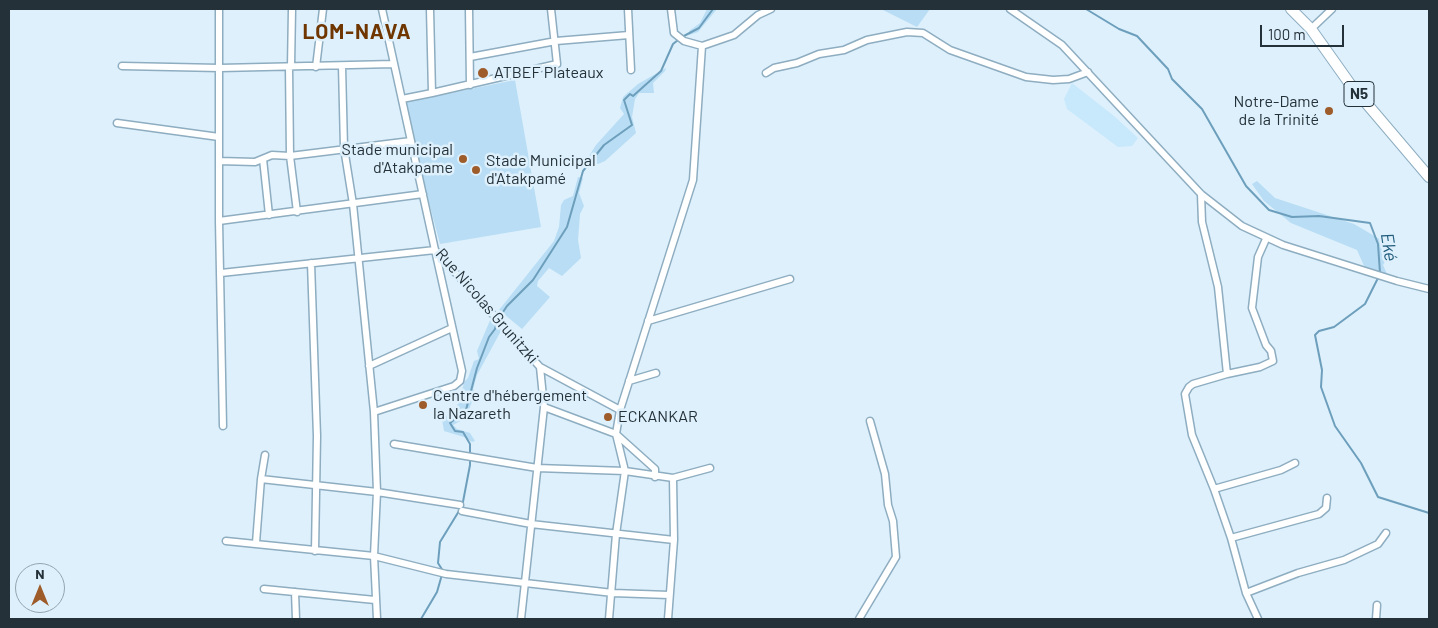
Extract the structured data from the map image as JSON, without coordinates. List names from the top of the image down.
{
  "streets": {
    "main road": ["N5"],
    "street": ["Rue Nicolas Grunitzki"]
  },
  "districts": ["LOM-NAVA"],
  "water": ["Eké"],
  "places": [
    "ATBEF Plateaux",
    "Notre-Dame de la Trinité",
    "Stade municipal d'Atakpame",
    "Stade Municipal d'Atakpamé",
    "Centre d'hébergement la Nazareth",
    "ECKANKAR"
  ],
  "scale_bar": "100 m",
  "north": "top"
}
